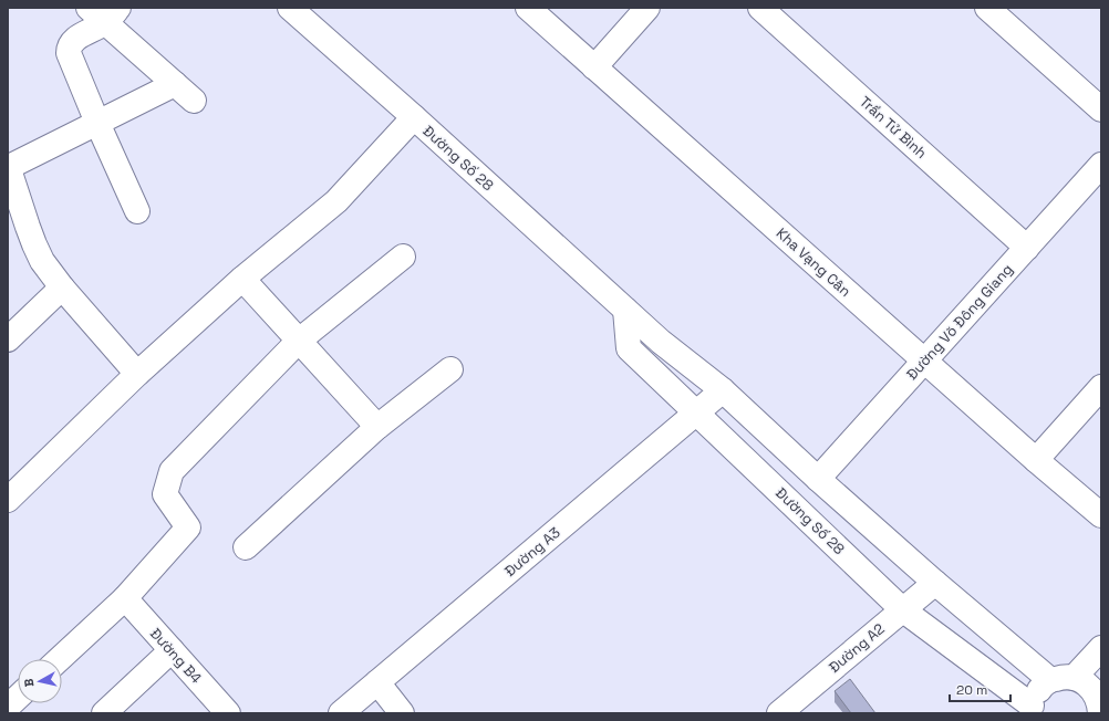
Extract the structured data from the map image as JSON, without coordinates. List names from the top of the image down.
{
  "streets": {
    "street": [
      "Trần Tử Bình",
      "Đường Số 28",
      "Kha Vạng Cân",
      "Đường Võ Đông Giang",
      "Đường A3",
      "Đường A2",
      "Đường B4"
    ]
  },
  "crossings": [
    ["Trần Tử Bình", "Đường Võ Đông Giang"],
    ["Đường Số 28", "Đường Võ Đông Giang"],
    ["Đường Số 28", "Đường A3"],
    ["Đường Số 28", "Đường A2"],
    ["Kha Vạng Cân", "Đường Võ Đông Giang"]
  ],
  "scale_bar": "20 m",
  "north": "left"
}
